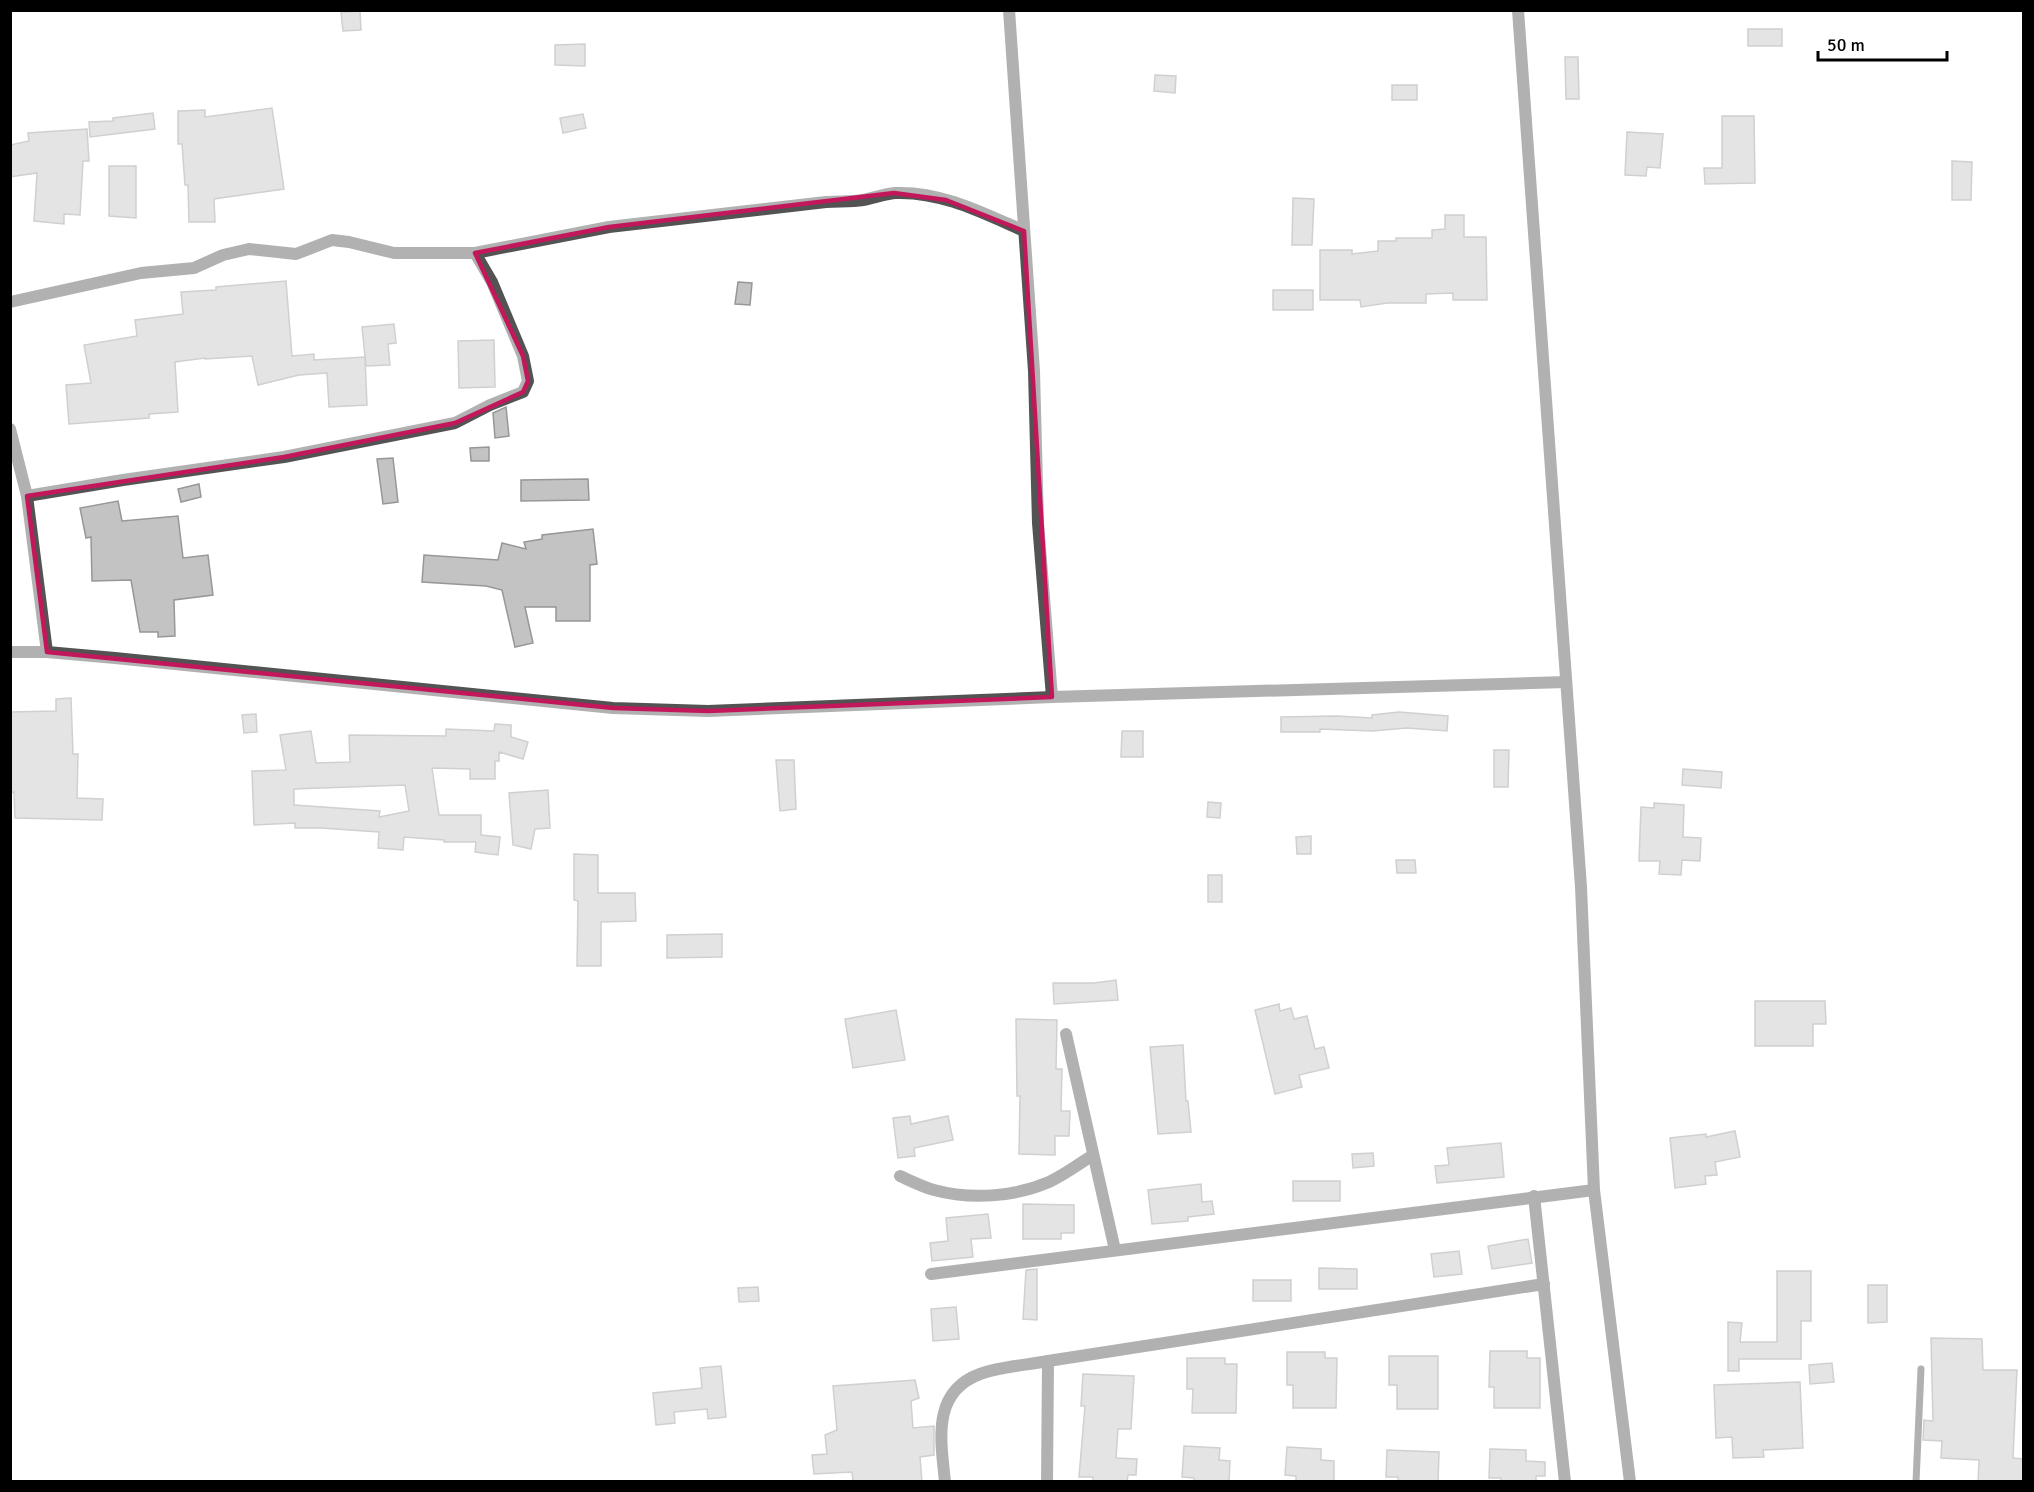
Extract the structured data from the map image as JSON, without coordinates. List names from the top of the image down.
{
  "scale_bar": "50 m"
}
